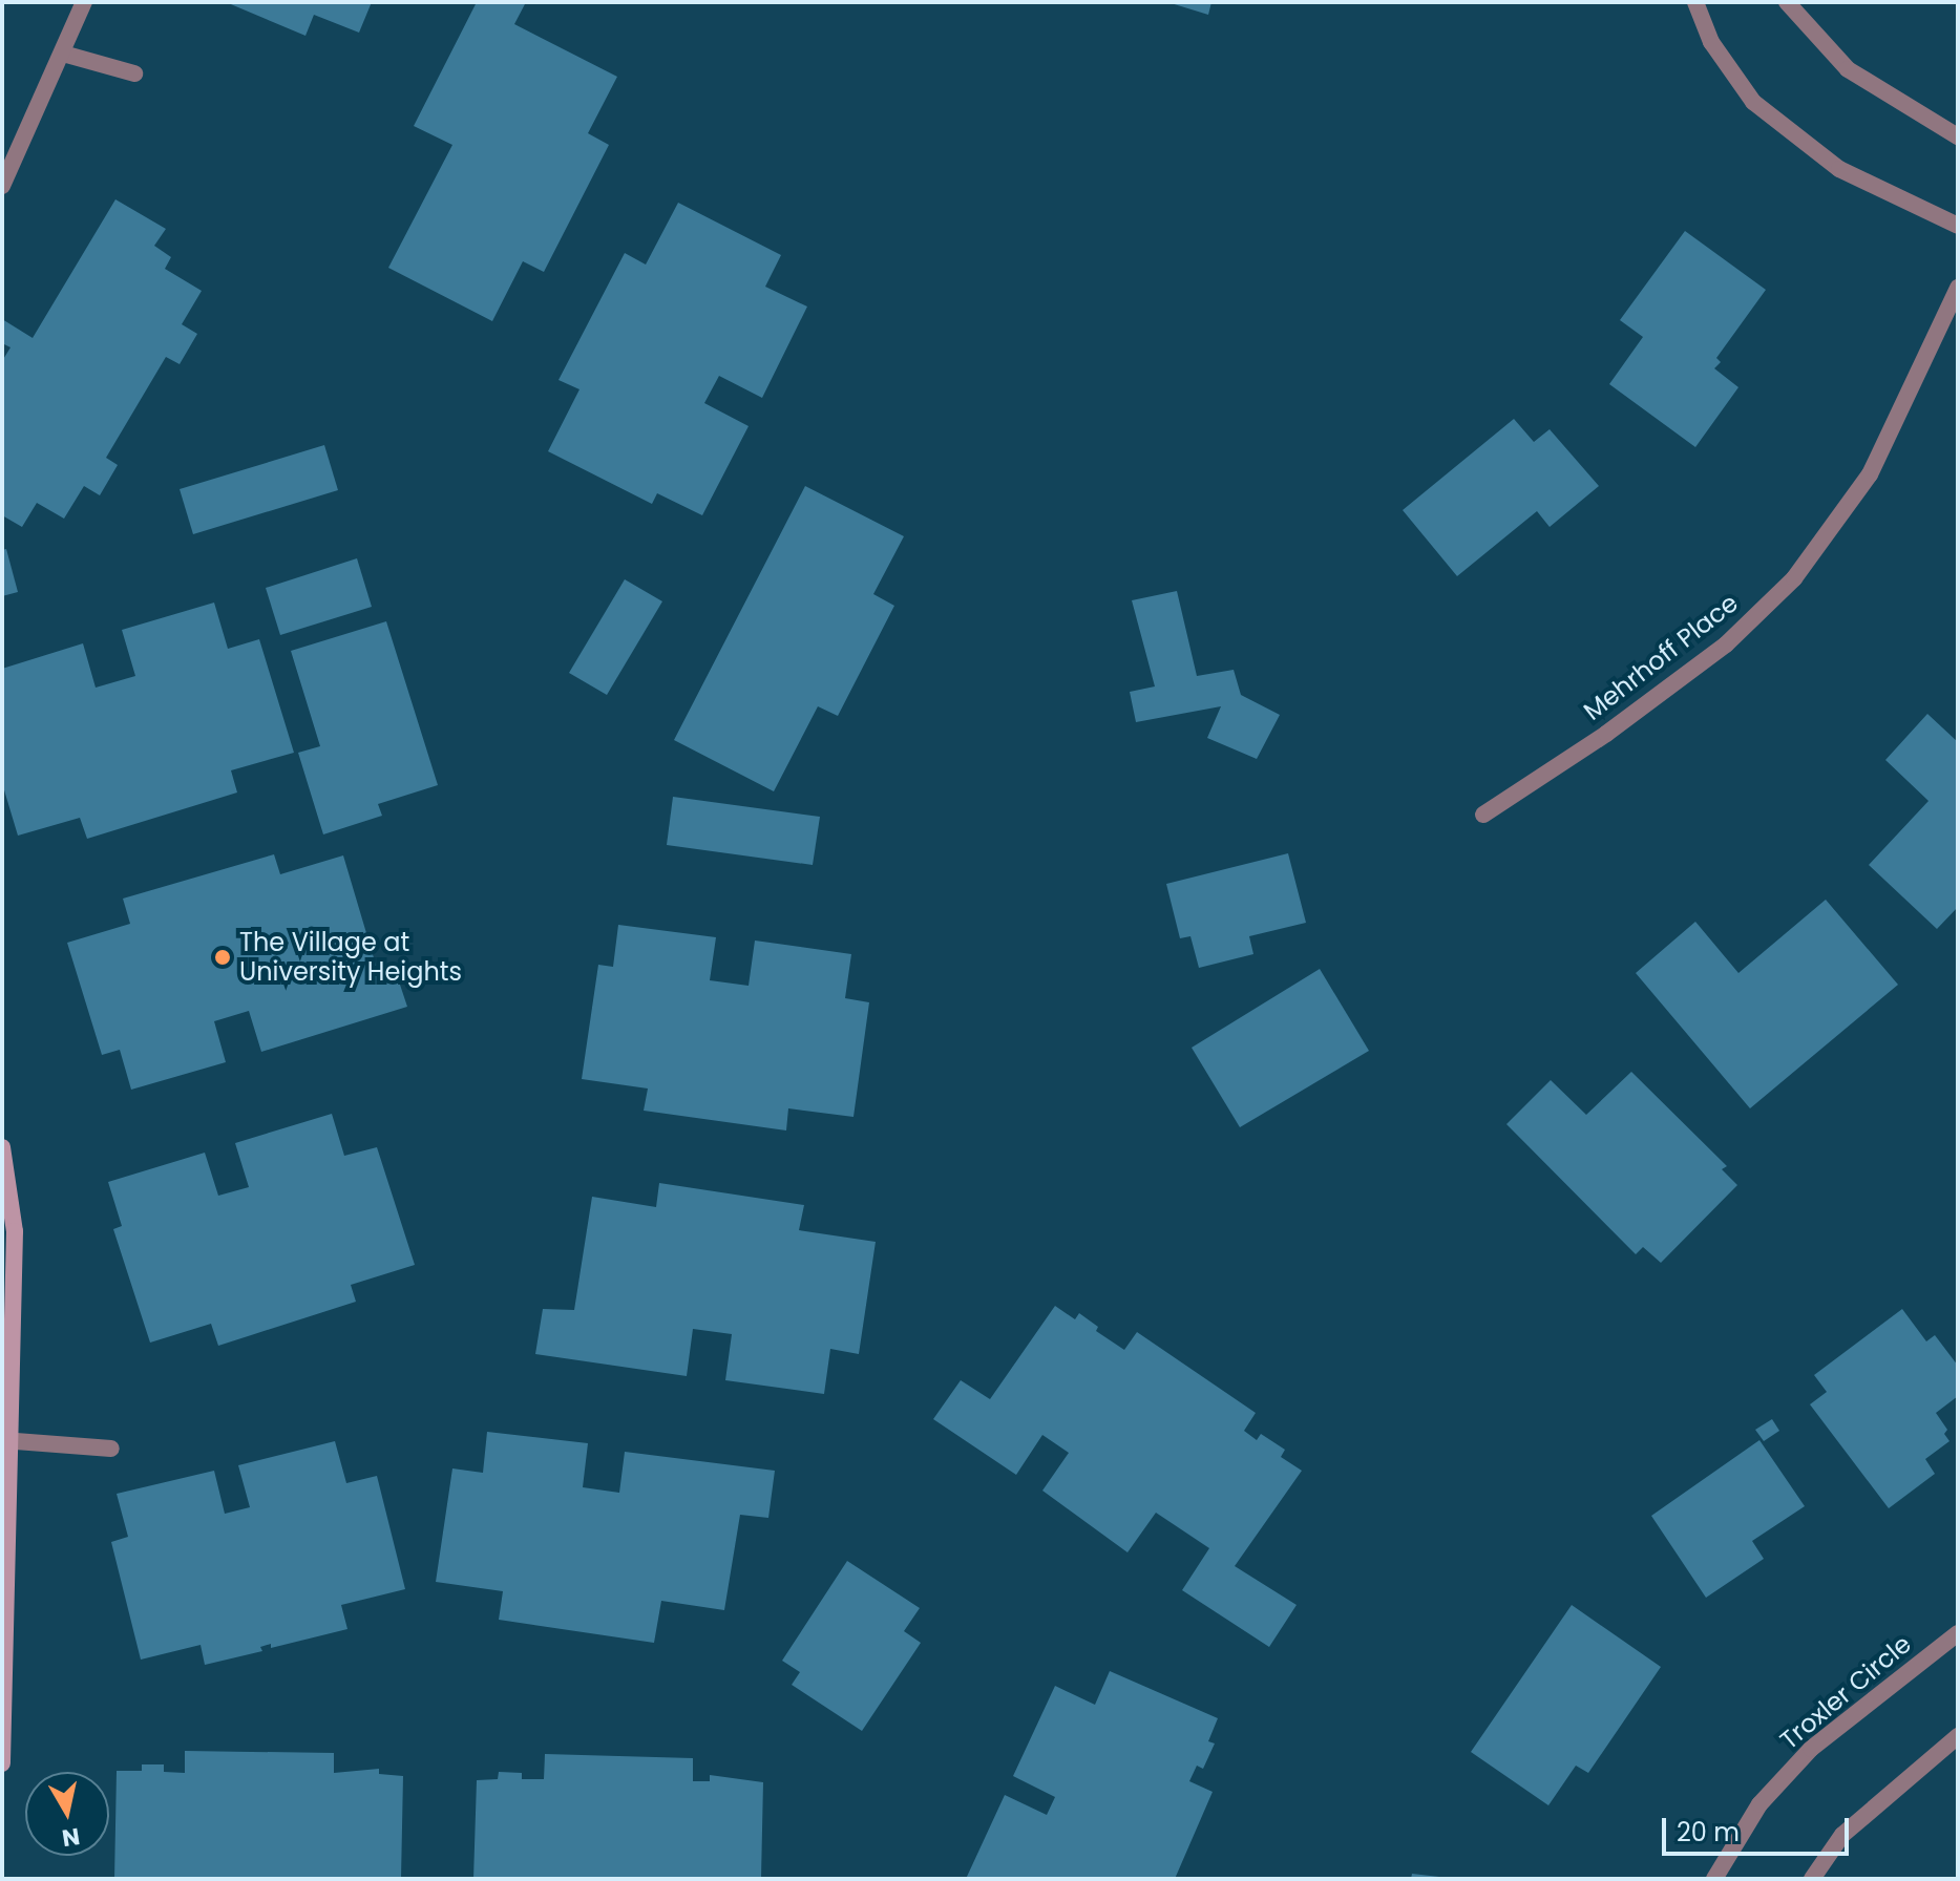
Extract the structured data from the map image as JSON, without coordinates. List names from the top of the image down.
{
  "streets": {
    "street": ["Mehrhoff Place", "Troxler Circle"]
  },
  "places": ["The Village at University Heights"],
  "scale_bar": "20 m",
  "north": "bottom"
}
